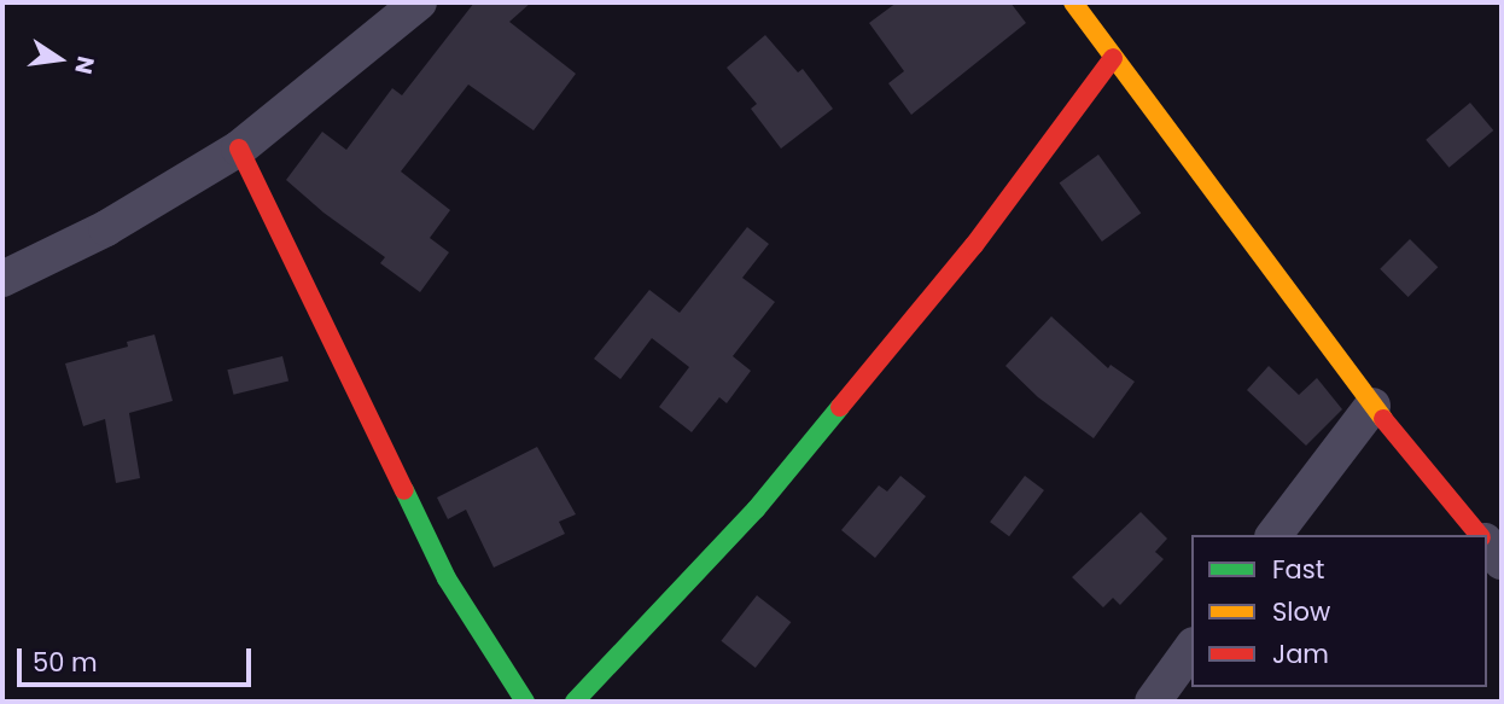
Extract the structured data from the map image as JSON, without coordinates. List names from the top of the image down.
{
  "legend": ["Fast", "Slow", "Jam"],
  "scale_bar": "50 m",
  "north": "right"
}
